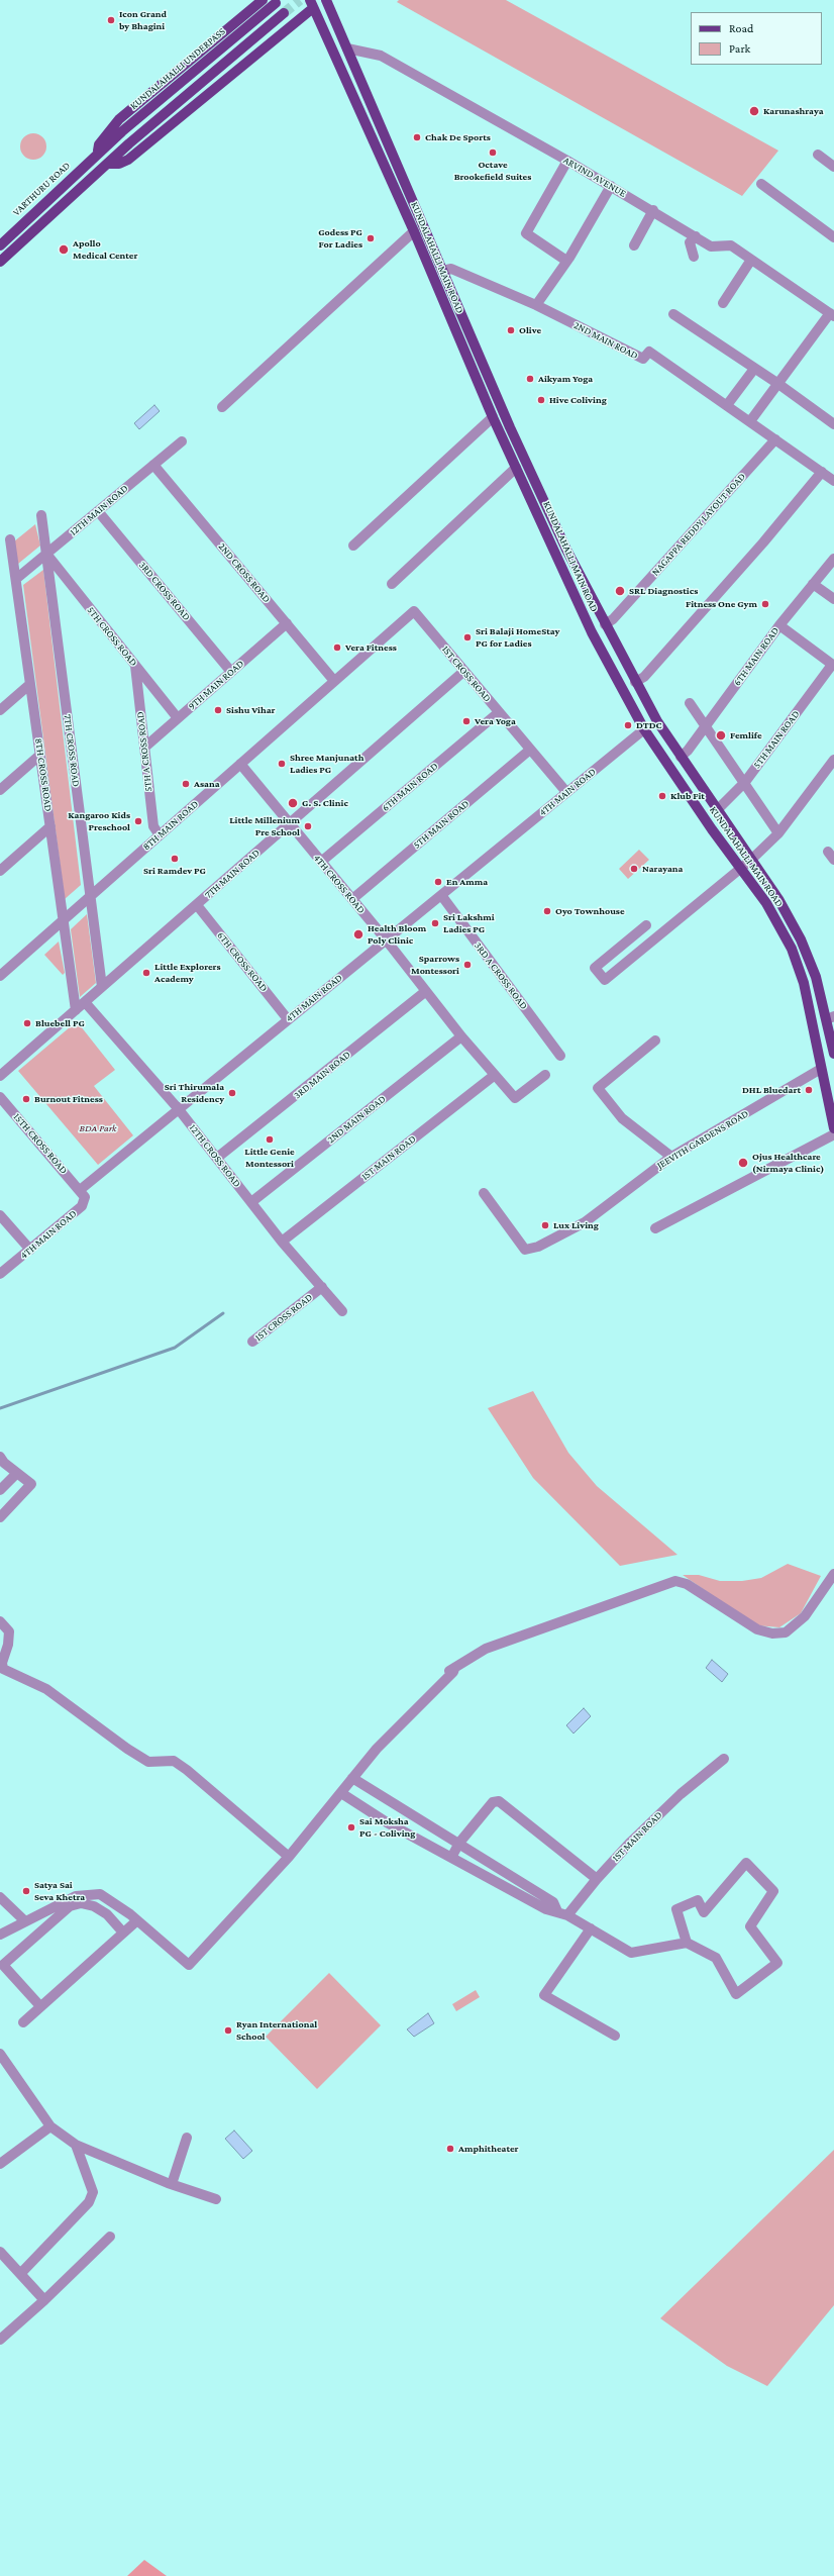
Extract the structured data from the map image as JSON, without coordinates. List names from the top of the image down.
{
  "streets": {
    "main road": ["KUNDALAHALLI UNDERPASS", "VARTHURU ROAD", "KUNDALAHALLI MAIN ROAD"],
    "street": [
      "ARVIND AVENUE",
      "2ND MAIN ROAD",
      "12TH MAIN ROAD",
      "NAGAPPA REDDY LAYOUT ROAD",
      "2ND CROSS ROAD",
      "3RD CROSS ROAD",
      "5TH CROSS ROAD",
      "6TH MAIN ROAD",
      "1ST CROSS ROAD",
      "9TH MAIN ROAD",
      "5TH MAIN ROAD",
      "7TH CROSS ROAD",
      "5TH A CROSS ROAD",
      "8TH CROSS ROAD",
      "4TH MAIN ROAD",
      "8TH MAIN ROAD",
      "7TH MAIN ROAD",
      "4TH CROSS ROAD",
      "6TH CROSS ROAD",
      "3RD A CROSS ROAD",
      "3RD MAIN ROAD",
      "JEEVITH GARDENS ROAD",
      "15TH CROSS ROAD",
      "12TH CROSS ROAD",
      "1ST MAIN ROAD"
    ]
  },
  "crossings": [
    ["KUNDALAHALLI UNDERPASS", "VARTHURU ROAD"],
    ["ARVIND AVENUE", "KUNDALAHALLI MAIN ROAD"],
    ["KUNDALAHALLI MAIN ROAD", "2ND MAIN ROAD"],
    ["KUNDALAHALLI MAIN ROAD", "NAGAPPA REDDY LAYOUT ROAD"],
    ["KUNDALAHALLI MAIN ROAD", "6TH MAIN ROAD"],
    ["KUNDALAHALLI MAIN ROAD", "5TH MAIN ROAD"],
    ["KUNDALAHALLI MAIN ROAD", "4TH MAIN ROAD"],
    ["KUNDALAHALLI MAIN ROAD", "JEEVITH GARDENS ROAD"],
    ["2ND MAIN ROAD", "NAGAPPA REDDY LAYOUT ROAD"],
    ["2ND MAIN ROAD", "4TH CROSS ROAD"],
    ["2ND MAIN ROAD", "12TH CROSS ROAD"],
    ["12TH MAIN ROAD", "2ND CROSS ROAD"],
    ["12TH MAIN ROAD", "3RD CROSS ROAD"],
    ["12TH MAIN ROAD", "5TH CROSS ROAD"],
    ["12TH MAIN ROAD", "7TH CROSS ROAD"],
    ["12TH MAIN ROAD", "8TH CROSS ROAD"],
    ["2ND CROSS ROAD", "9TH MAIN ROAD"],
    ["2ND CROSS ROAD", "8TH MAIN ROAD"],
    ["3RD CROSS ROAD", "9TH MAIN ROAD"],
    ["5TH CROSS ROAD", "9TH MAIN ROAD"],
    ["5TH CROSS ROAD", "7TH CROSS ROAD"],
    ["5TH CROSS ROAD", "5TH A CROSS ROAD"],
    ["6TH MAIN ROAD", "1ST CROSS ROAD"],
    ["6TH MAIN ROAD", "4TH CROSS ROAD"],
    ["1ST CROSS ROAD", "5TH MAIN ROAD"],
    ["1ST CROSS ROAD", "4TH MAIN ROAD"],
    ["1ST CROSS ROAD", "8TH MAIN ROAD"],
    ["1ST CROSS ROAD", "7TH MAIN ROAD"],
    ["1ST CROSS ROAD", "12TH CROSS ROAD"],
    ["9TH MAIN ROAD", "5TH A CROSS ROAD"],
    ["5TH MAIN ROAD", "4TH CROSS ROAD"],
    ["7TH CROSS ROAD", "8TH MAIN ROAD"],
    ["7TH CROSS ROAD", "7TH MAIN ROAD"],
    ["5TH A CROSS ROAD", "8TH MAIN ROAD"],
    ["8TH CROSS ROAD", "8TH MAIN ROAD"],
    ["8TH CROSS ROAD", "7TH MAIN ROAD"],
    ["4TH MAIN ROAD", "4TH CROSS ROAD"],
    ["4TH MAIN ROAD", "6TH CROSS ROAD"],
    ["4TH MAIN ROAD", "3RD A CROSS ROAD"],
    ["4TH MAIN ROAD", "15TH CROSS ROAD"],
    ["4TH MAIN ROAD", "12TH CROSS ROAD"],
    ["8TH MAIN ROAD", "4TH CROSS ROAD"],
    ["7TH MAIN ROAD", "4TH CROSS ROAD"],
    ["7TH MAIN ROAD", "6TH CROSS ROAD"],
    ["7TH MAIN ROAD", "12TH CROSS ROAD"],
    ["4TH CROSS ROAD", "3RD MAIN ROAD"],
    ["4TH CROSS ROAD", "1ST MAIN ROAD"],
    ["3RD MAIN ROAD", "12TH CROSS ROAD"],
    ["12TH CROSS ROAD", "1ST MAIN ROAD"]
  ],
  "parks": ["BDA Park"],
  "places": [
    "Icon Grand by Bhagini",
    "Karunashraya",
    "Chak De Sports",
    "Octave Brookefield Suites",
    "Godess PG For Ladies",
    "Apollo Medical Center",
    "Olive",
    "Aikyam Yoga",
    "Hive Coliving",
    "SRL Diagnostics",
    "Fitness One Gym",
    "Sri Balaji HomeStay PG for Ladies",
    "Vera Fitness",
    "Sishu Vihar",
    "Vera Yoga",
    "DTDC",
    "Femlife",
    "Shree Manjunath Ladies PG",
    "Asana",
    "Klub Fit",
    "G. S. Clinic",
    "Kangaroo Kids Preschool",
    "Little Millenium Pre School",
    "Sri Ramdev PG",
    "Narayana",
    "En Amma",
    "Oyo Townhouse",
    "Sri Lakshmi Ladies PG",
    "Health Bloom Poly Clinic",
    "Sparrows Montessori",
    "Little Explorers Academy",
    "Bluebell PG",
    "DHL Bluedart",
    "Sri Thirumala Residency",
    "Burnout Fitness",
    "Little Genie Montessori",
    "Ojus Healthcare (Nirmaya Clinic)",
    "Lux Living",
    "Sai Moksha PG - Coliving",
    "Satya Sai Seva Khetra",
    "Ryan International School",
    "Amphitheater"
  ],
  "legend": ["Road", "Park"]
}
